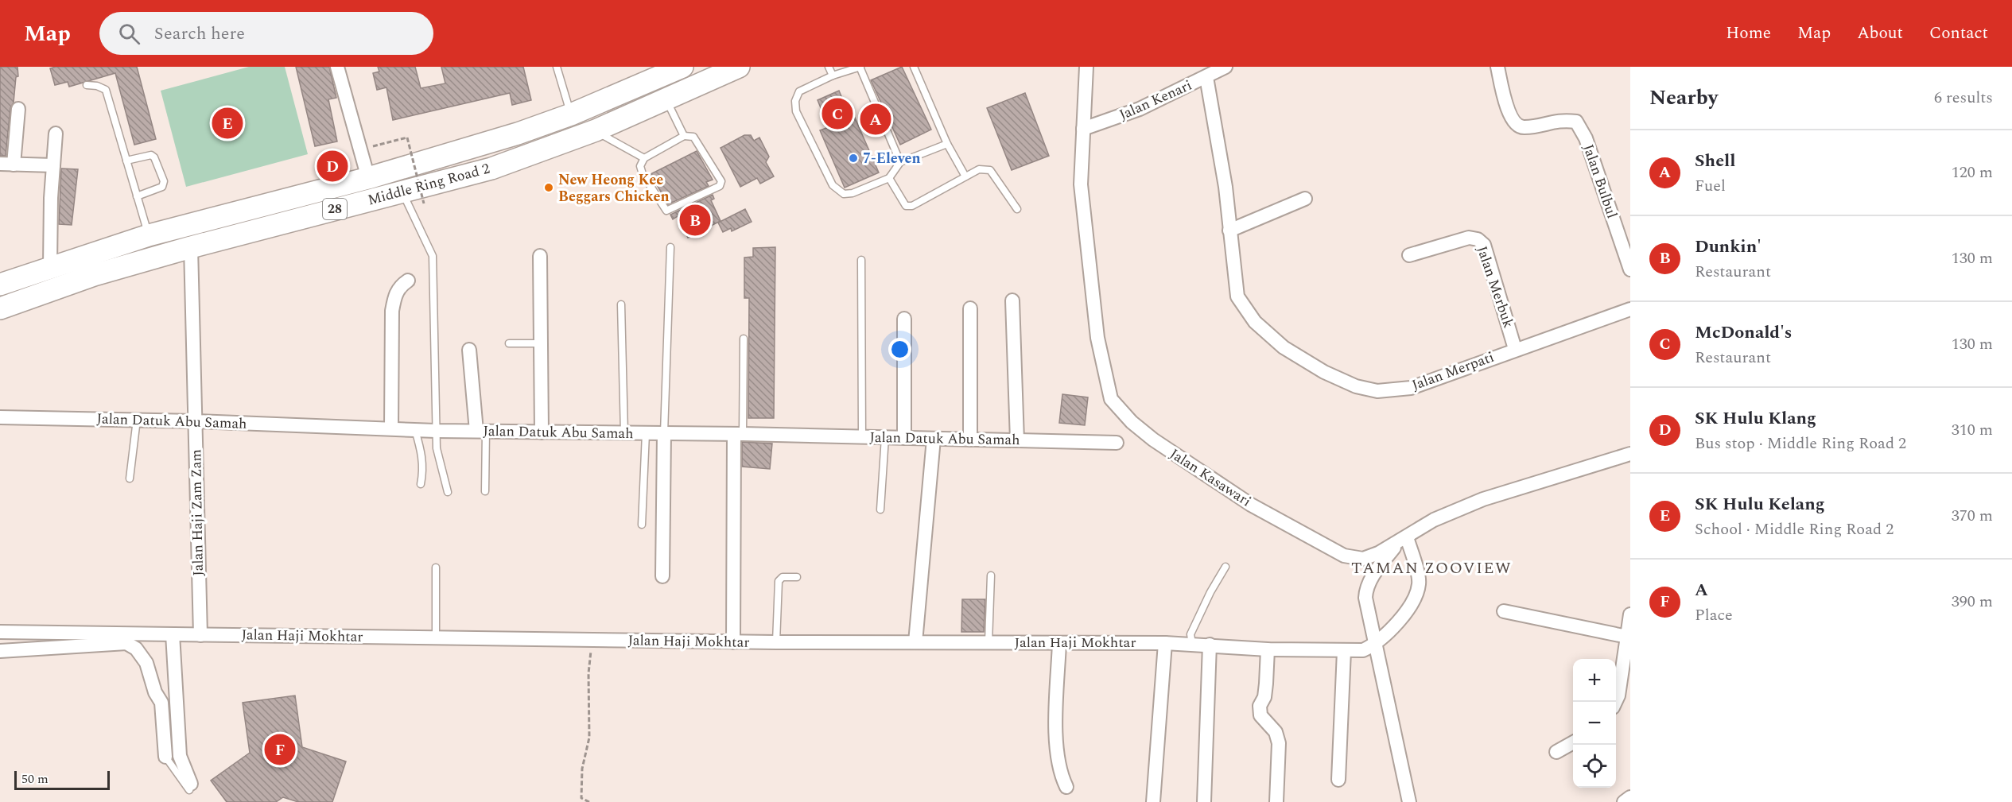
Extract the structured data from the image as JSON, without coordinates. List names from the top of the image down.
{
  "streets": {
    "highway": ["Middle Ring Road 2", "28"],
    "street": [
      "Jalan Kenari",
      "Jalan Bulbul",
      "Jalan Merbuk",
      "Jalan Merpati",
      "Jalan Datuk Abu Samah",
      "Jalan Kasawari",
      "Jalan Haji Zam Zam",
      "Jalan Haji Mokhtar"
    ]
  },
  "crossings": [
    ["Jalan Kenari", "Jalan Merpati"],
    ["Jalan Kenari", "Jalan Kasawari"],
    ["Middle Ring Road 2", "Jalan Haji Zam Zam"],
    ["Jalan Merbuk", "Jalan Merpati"],
    ["Jalan Datuk Abu Samah", "Jalan Haji Zam Zam"],
    ["Jalan Haji Zam Zam", "Jalan Haji Mokhtar"]
  ],
  "districts": ["TAMAN ZOOVIEW"],
  "places": ["7-Eleven", "New Heong Kee Beggars Chicken"],
  "scale_bar": "50 m",
  "page": {
    "header": "Map",
    "search": "Search here",
    "nav": [
      "Home",
      "Map",
      "About",
      "Contact"
    ],
    "heading": ["Nearby", "6 results"],
    "pins": [
      "C",
      "A",
      "E",
      "D",
      "B",
      "F"
    ],
    "list": [
      {
        "mark": "A",
        "name": "Shell",
        "note": "Fuel",
        "value": "120 m"
      },
      {
        "mark": "B",
        "name": "Dunkin'",
        "note": "Restaurant",
        "value": "130 m"
      },
      {
        "mark": "C",
        "name": "McDonald's",
        "note": "Restaurant",
        "value": "130 m"
      },
      {
        "mark": "D",
        "name": "SK Hulu Klang",
        "note": "Bus stop · Middle Ring Road 2",
        "value": "310 m"
      },
      {
        "mark": "E",
        "name": "SK Hulu Kelang",
        "note": "School · Middle Ring Road 2",
        "value": "370 m"
      },
      {
        "mark": "F",
        "name": "A",
        "note": "Place",
        "value": "390 m"
      }
    ],
    "map_buttons": ["+", "−"],
    "scale": "50 m"
  }
}
